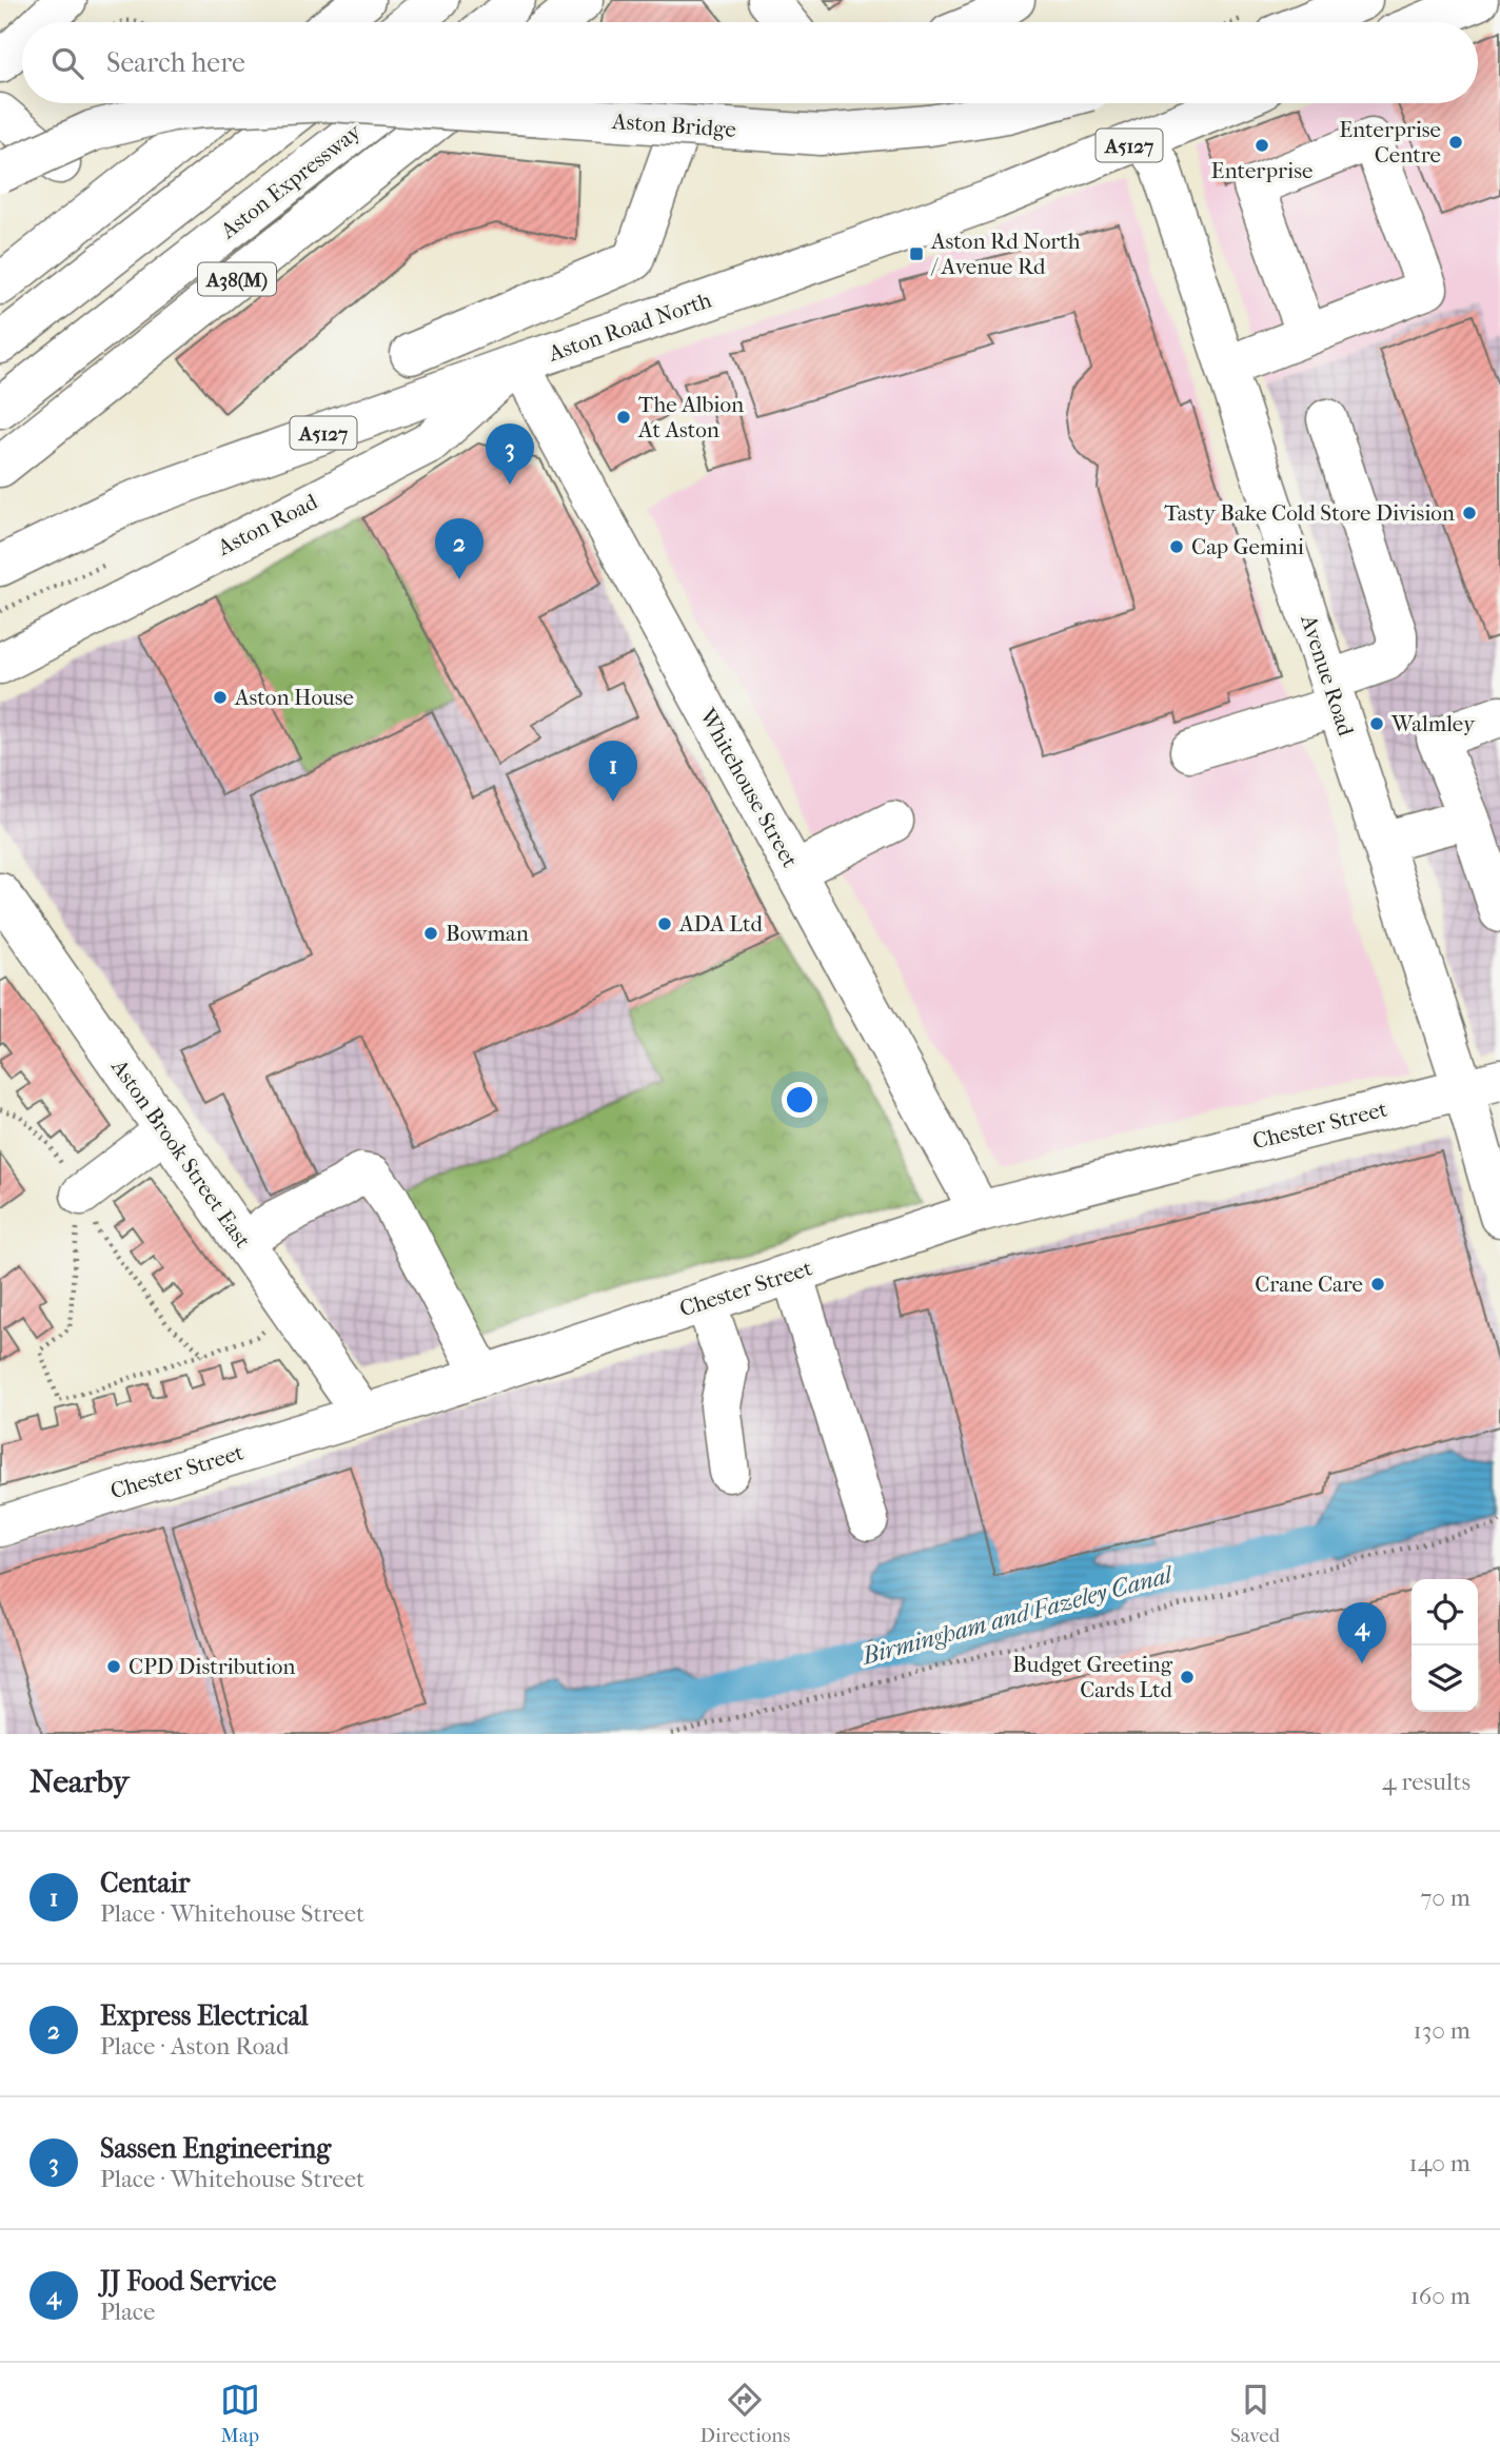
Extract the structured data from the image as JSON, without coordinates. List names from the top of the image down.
{
  "streets": {
    "main road": [
      "Aston Bridge",
      "A5127",
      "Aston Expressway",
      "A38(M)",
      "Aston Road North",
      "Aston Road",
      "Avenue Road",
      "Whitehouse Street",
      "Chester Street",
      "Aston Brook Street East"
    ]
  },
  "crossings": [
    ["Aston Road North", "Aston Road"],
    ["Aston Road North", "Avenue Road"],
    ["Aston Road North", "Whitehouse Street"],
    ["Aston Road", "Whitehouse Street"],
    ["Avenue Road", "Chester Street"],
    ["Whitehouse Street", "Chester Street"],
    ["Chester Street", "Aston Brook Street East"]
  ],
  "water": ["Birmingham and Fazeley Canal"],
  "places": {
    "other": [
      "Enterprise Centre",
      "Enterprise",
      "The Albion At Aston",
      "Tasty Bake Cold Store Division",
      "Cap Gemini",
      "Aston House",
      "Walmley",
      "ADA Ltd",
      "Bowman",
      "Crane Care",
      "CPD Distribution",
      "Budget Greeting Cards Ltd"
    ],
    "transit": ["Aston Rd North / Avenue Rd"]
  },
  "page": {
    "search": "Search here",
    "pins": [
      "3",
      "2",
      "1",
      "4"
    ],
    "heading": ["Nearby", "4 results"],
    "list": [
      {
        "mark": "1",
        "name": "Centair",
        "note": "Place · Whitehouse Street",
        "value": "70 m"
      },
      {
        "mark": "2",
        "name": "Express Electrical",
        "note": "Place · Aston Road",
        "value": "130 m"
      },
      {
        "mark": "3",
        "name": "Sassen Engineering",
        "note": "Place · Whitehouse Street",
        "value": "140 m"
      },
      {
        "mark": "4",
        "name": "JJ Food Service",
        "note": "Place",
        "value": "160 m"
      }
    ],
    "nav": ["Map", "Directions", "Saved"]
  }
}
